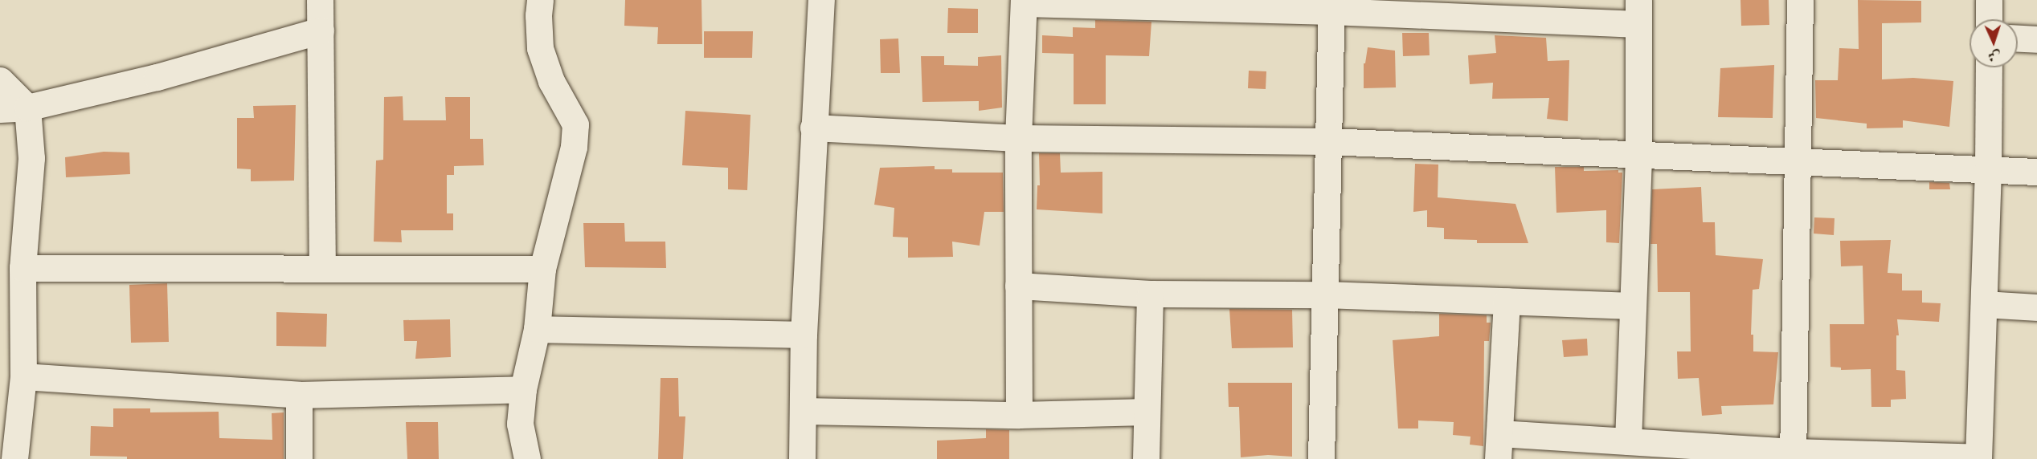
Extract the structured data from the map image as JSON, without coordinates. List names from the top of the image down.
{
  "north": "bottom"
}
